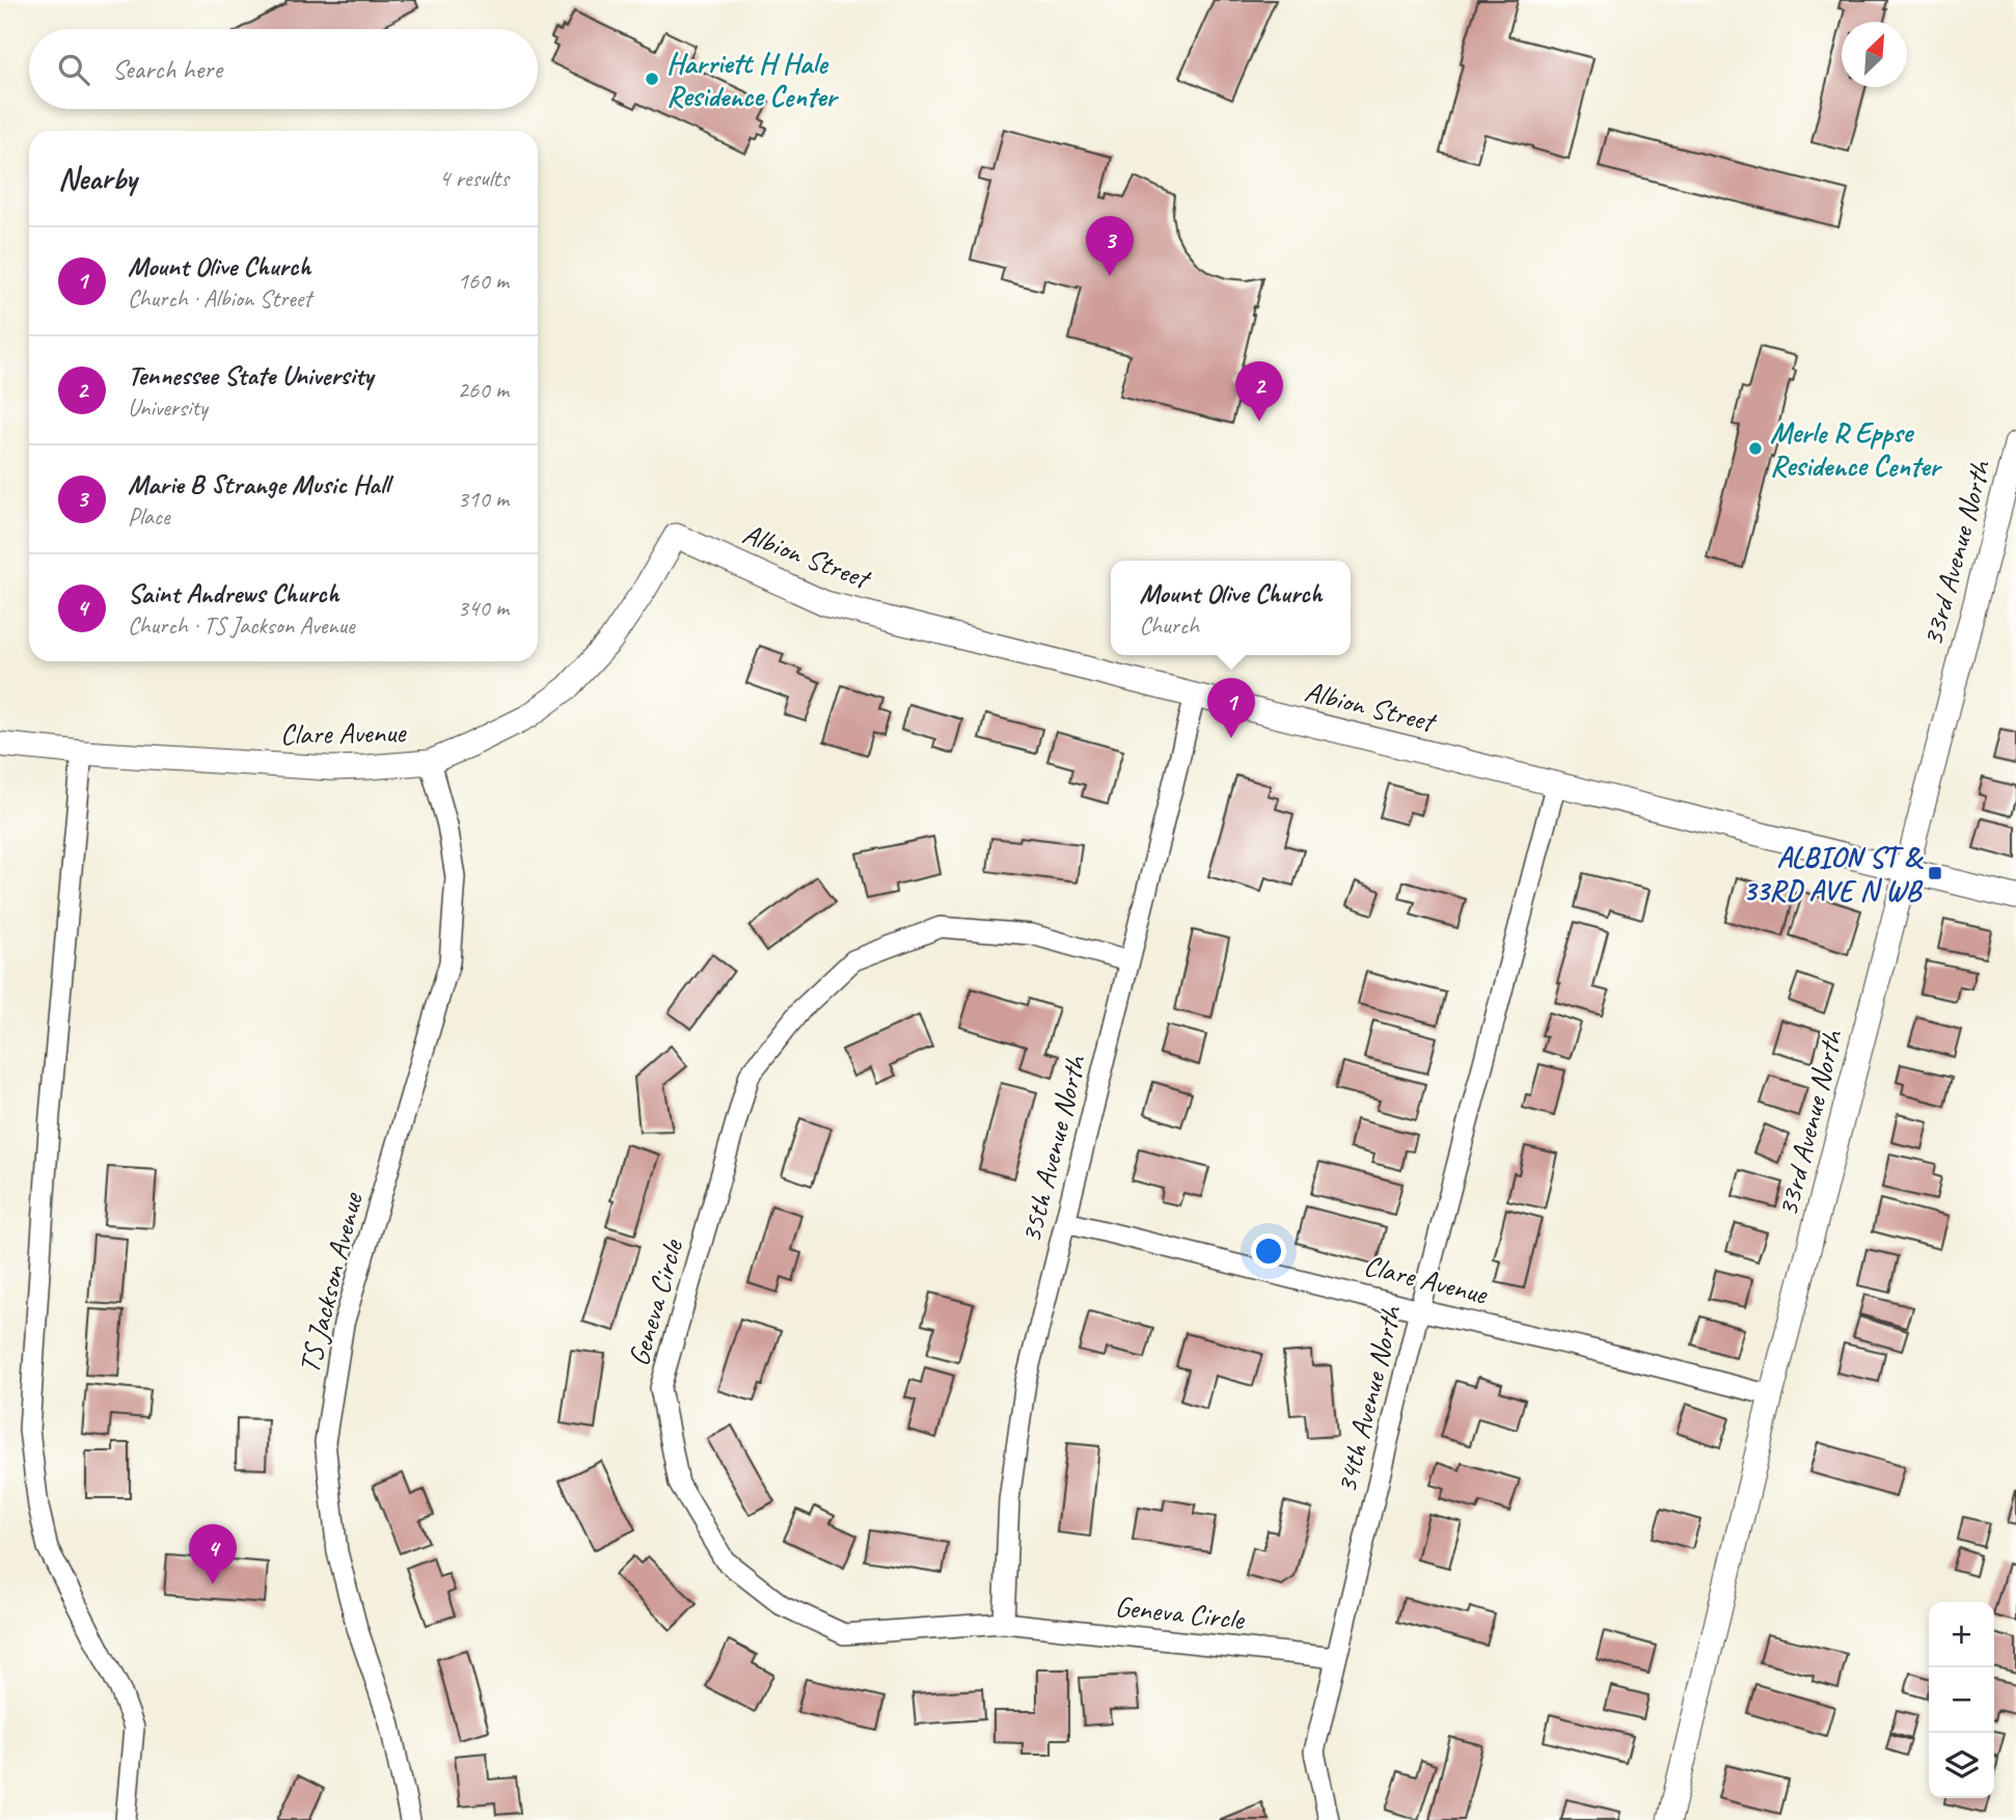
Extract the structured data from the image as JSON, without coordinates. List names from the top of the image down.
{
  "streets": {
    "street": [
      "33rd Avenue North",
      "Albion Street",
      "Clare Avenue",
      "35th Avenue North",
      "TS Jackson Avenue",
      "Geneva Circle",
      "34th Avenue North"
    ]
  },
  "crossings": [
    ["33rd Avenue North", "Albion Street"],
    ["33rd Avenue North", "Clare Avenue"],
    ["Albion Street", "Clare Avenue"],
    ["Albion Street", "35th Avenue North"],
    ["Albion Street", "34th Avenue North"],
    ["Clare Avenue", "35th Avenue North"],
    ["Clare Avenue", "TS Jackson Avenue"],
    ["Clare Avenue", "34th Avenue North"],
    ["35th Avenue North", "Geneva Circle"],
    ["Geneva Circle", "34th Avenue North"]
  ],
  "places": {
    "other": ["Harriett H Hale Residence Center", "Merle R Eppse Residence Center"],
    "transit": ["ALBION ST & 33RD AVE N WB"]
  },
  "north": "top right",
  "page": {
    "search": "Search here",
    "heading": ["Nearby", "4 results"],
    "pins": [
      "3",
      "2",
      "1",
      "4"
    ],
    "list": [
      {
        "mark": "1",
        "name": "Mount Olive Church",
        "note": "Church · Albion Street",
        "value": "160 m"
      },
      {
        "mark": "2",
        "name": "Tennessee State University",
        "note": "University",
        "value": "260 m"
      },
      {
        "mark": "3",
        "name": "Marie B Strange Music Hall",
        "note": "Place",
        "value": "310 m"
      },
      {
        "mark": "4",
        "name": "Saint Andrews Church",
        "note": "Church · TS Jackson Avenue",
        "value": "340 m"
      }
    ],
    "popup": ["Mount Olive Church", "Church"],
    "map_buttons": ["+", "−"]
  }
}
